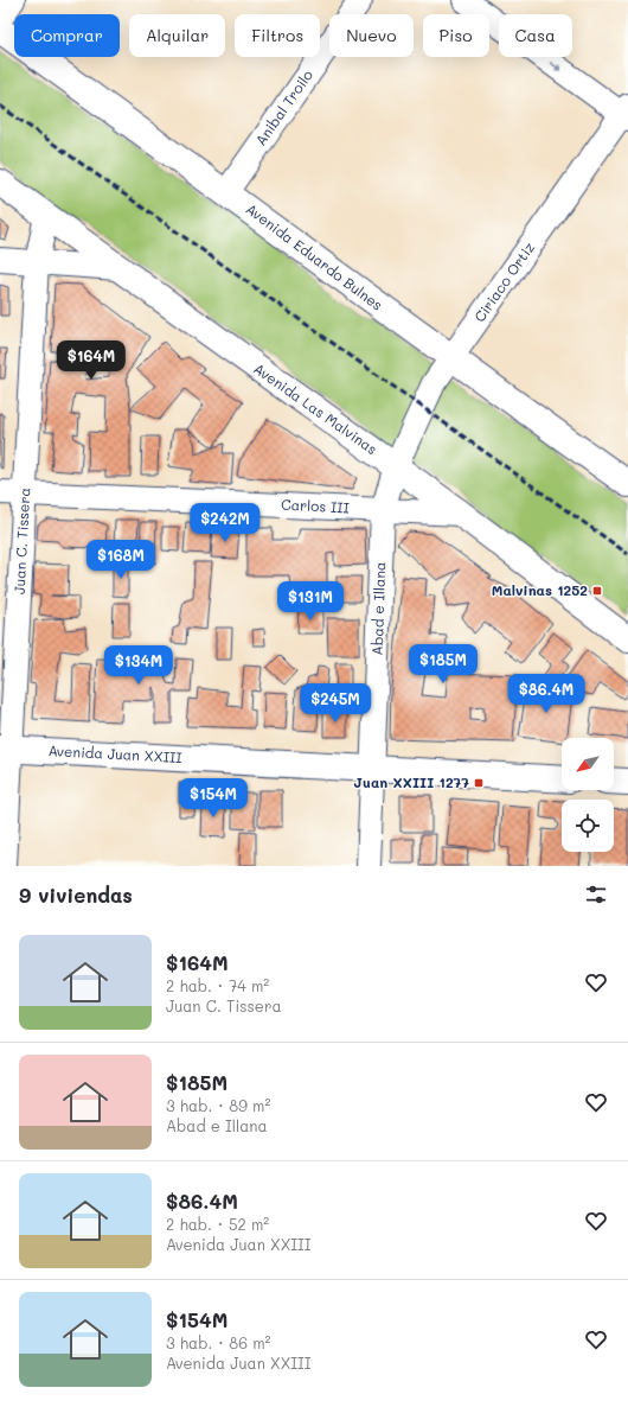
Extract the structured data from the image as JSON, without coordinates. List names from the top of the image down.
{
  "streets": {
    "main road": ["Avenida Eduardo Bulnes", "Avenida Las Malvinas", "Avenida Juan XXIII"],
    "street": [
      "Anibal Troilo",
      "Ciriaco Ortiz",
      "Carlos III",
      "Juan C. Tissera",
      "Abad e Illana"
    ]
  },
  "crossings": [
    ["Anibal Troilo", "Avenida Eduardo Bulnes"],
    ["Avenida Eduardo Bulnes", "Ciriaco Ortiz"],
    ["Ciriaco Ortiz", "Avenida Las Malvinas"],
    ["Ciriaco Ortiz", "Abad e Illana"],
    ["Avenida Las Malvinas", "Carlos III"],
    ["Avenida Las Malvinas", "Juan C. Tissera"],
    ["Avenida Las Malvinas", "Abad e Illana"],
    ["Carlos III", "Juan C. Tissera"],
    ["Carlos III", "Abad e Illana"],
    ["Juan C. Tissera", "Avenida Juan XXIII"],
    ["Abad e Illana", "Avenida Juan XXIII"]
  ],
  "places": {
    "transit": ["Malvinas 1252", "Juan XXIII 1277"]
  },
  "north": "bottom left",
  "page": {
    "chip": [
      "Comprar",
      "Alquilar",
      "Filtros",
      "Nuevo",
      "Piso",
      "Casa"
    ],
    "price": [
      "$164M",
      "$242M",
      "$168M",
      "$131M",
      "$185M",
      "$134M",
      "$86.4M",
      "$245M",
      "$154M"
    ],
    "heading": "9 viviendas",
    "list": [
      {
        "name": "$164M",
        "note": "2 hab. · 74 m² · Juan C. Tissera"
      },
      {
        "name": "$185M",
        "note": "3 hab. · 89 m² · Abad e Illana"
      },
      {
        "name": "$86.4M",
        "note": "2 hab. · 52 m² · Avenida Juan XXIII"
      },
      {
        "name": "$154M",
        "note": "3 hab. · 86 m² · Avenida Juan XXIII"
      }
    ]
  }
}
